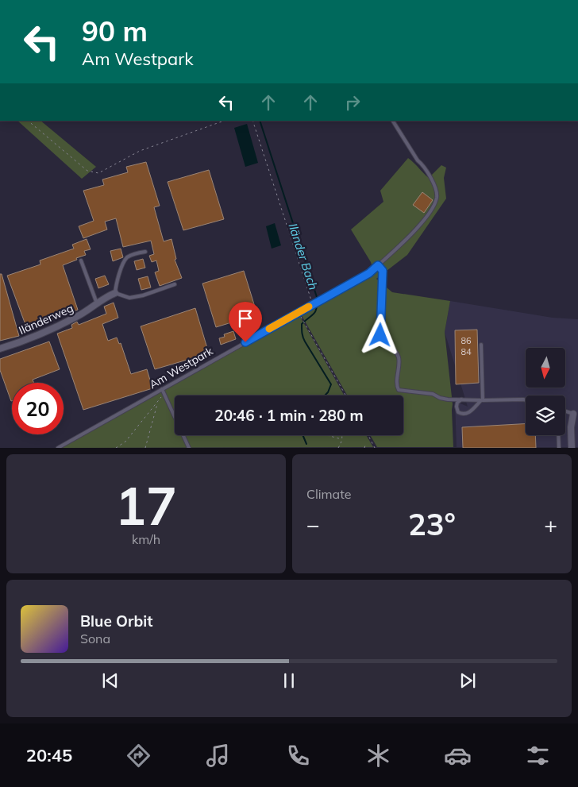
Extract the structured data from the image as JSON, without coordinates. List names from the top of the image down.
{
  "streets": {
    "street": ["Iländerweg"],
    "lane": ["Am Westpark"]
  },
  "water": ["Iländer Bach"],
  "house_numbers": ["86", "84"],
  "north": "bottom",
  "page": {
    "turn": ["90 m", "Am Westpark"],
    "limit": "20",
    "trip": "20:46 · 1 min · 280 m",
    "tile": [
      ["17", "km/h"],
      "Climate"
    ],
    "heat": ["−", "23°", "+"],
    "song": ["Blue Orbit", "Sona"],
    "tabs": "20:45"
  }
}
